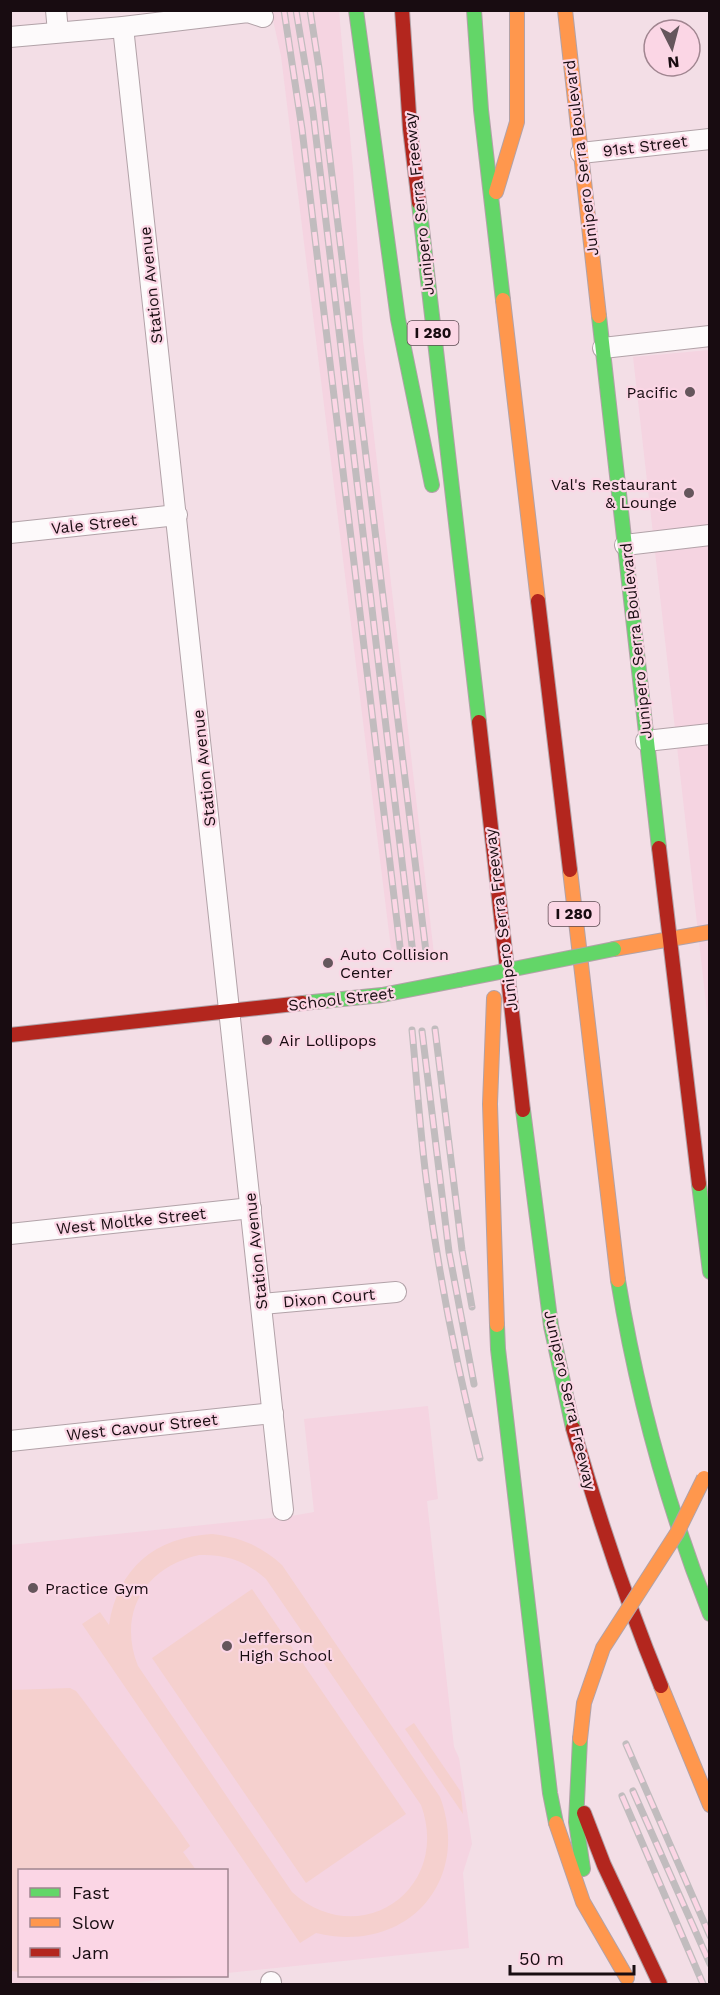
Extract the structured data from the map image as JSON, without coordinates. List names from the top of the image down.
{
  "streets": {
    "main road": [
      "Junipero Serra Boulevard",
      "Junipero Serra Freeway",
      "I 280",
      "School Street"
    ],
    "street": [
      "91st Street",
      "Station Avenue",
      "Vale Street",
      "West Moltke Street",
      "Dixon Court",
      "West Cavour Street"
    ]
  },
  "crossings": [
    ["91st Street", "Junipero Serra Boulevard"],
    ["Junipero Serra Boulevard", "School Street"],
    ["Station Avenue", "Vale Street"],
    ["Station Avenue", "School Street"],
    ["Station Avenue", "West Moltke Street"],
    ["Station Avenue", "Dixon Court"],
    ["Station Avenue", "West Cavour Street"]
  ],
  "places": [
    "Pacific",
    "Val's Restaurant & Lounge",
    "Auto Collision Center",
    "Air Lollipops",
    "Practice Gym",
    "Jefferson High School"
  ],
  "legend": ["Fast", "Slow", "Jam"],
  "scale_bar": "50 m",
  "north": "bottom"
}
